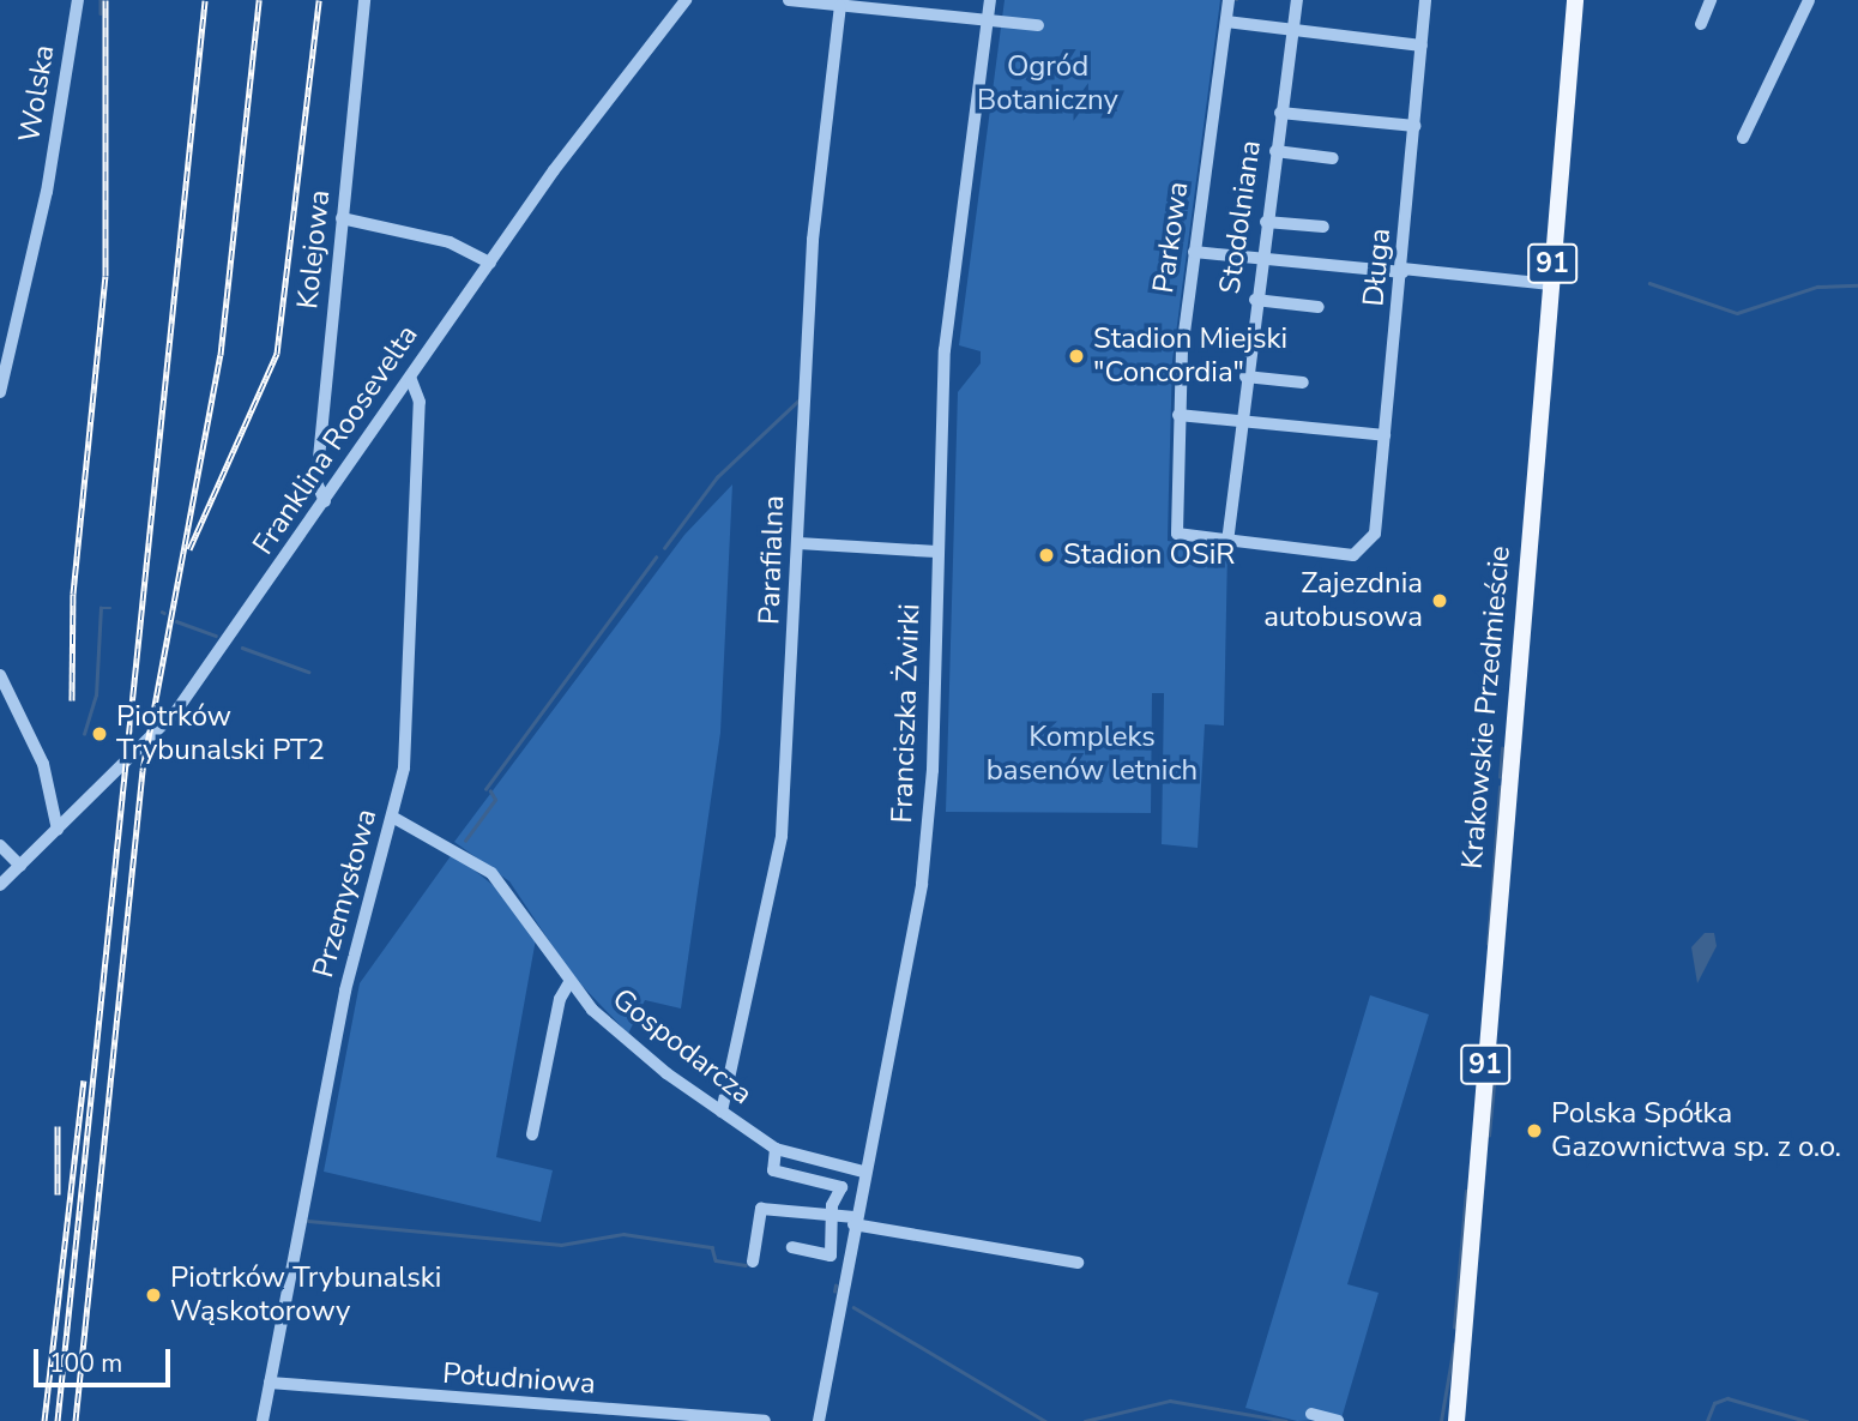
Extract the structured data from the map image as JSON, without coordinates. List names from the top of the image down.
{
  "streets": {
    "main road": ["91", "Krakowskie Przedmieście"],
    "street": [
      "Wolska",
      "Stodolniana",
      "Parkowa",
      "Kolejowa",
      "Długa",
      "Franklina Roosevelta",
      "Parafialna",
      "Franciszka Żwirki",
      "Przemysłowa",
      "Gospodarcza",
      "Południowa"
    ]
  },
  "crossings": [
    ["Stodolniana", "Parkowa"],
    ["Stodolniana", "Długa"],
    ["Parkowa", "Długa"],
    ["Kolejowa", "Franklina Roosevelta"],
    ["Franklina Roosevelta", "Przemysłowa"],
    ["Parafialna", "Gospodarcza"],
    ["Franciszka Żwirki", "Gospodarcza"],
    ["Przemysłowa", "Gospodarcza"],
    ["Przemysłowa", "Południowa"]
  ],
  "parks": ["Ogród Botaniczny", "Kompleks basenów letnich"],
  "places": [
    "Stadion Miejski \"Concordia\"",
    "Stadion OSiR",
    "Zajezdnia autobusowa",
    "Piotrków Trybunalski PT2",
    "Polska Spółka Gazownictwa sp. z o.o.",
    "Piotrków Trybunalski Wąskotorowy"
  ],
  "scale_bar": "100 m"
}
